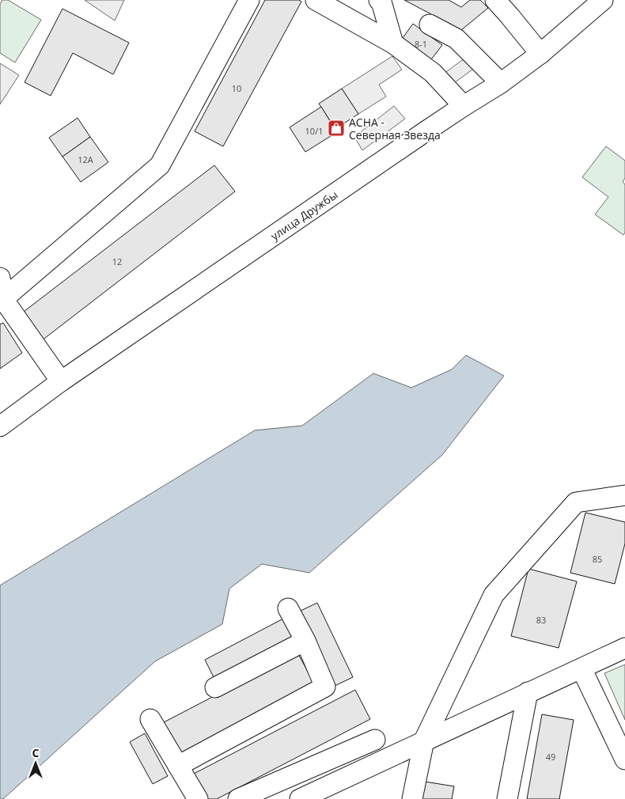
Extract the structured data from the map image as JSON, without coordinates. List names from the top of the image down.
{
  "streets": {
    "street": ["улица Дружбы"]
  },
  "places": {
    "shop": ["АСНА - Северная Звезда"]
  },
  "house_numbers": [
    "8-1",
    "10",
    "10/1",
    "12А",
    "12",
    "85",
    "83",
    "49"
  ],
  "north": "top"
}
